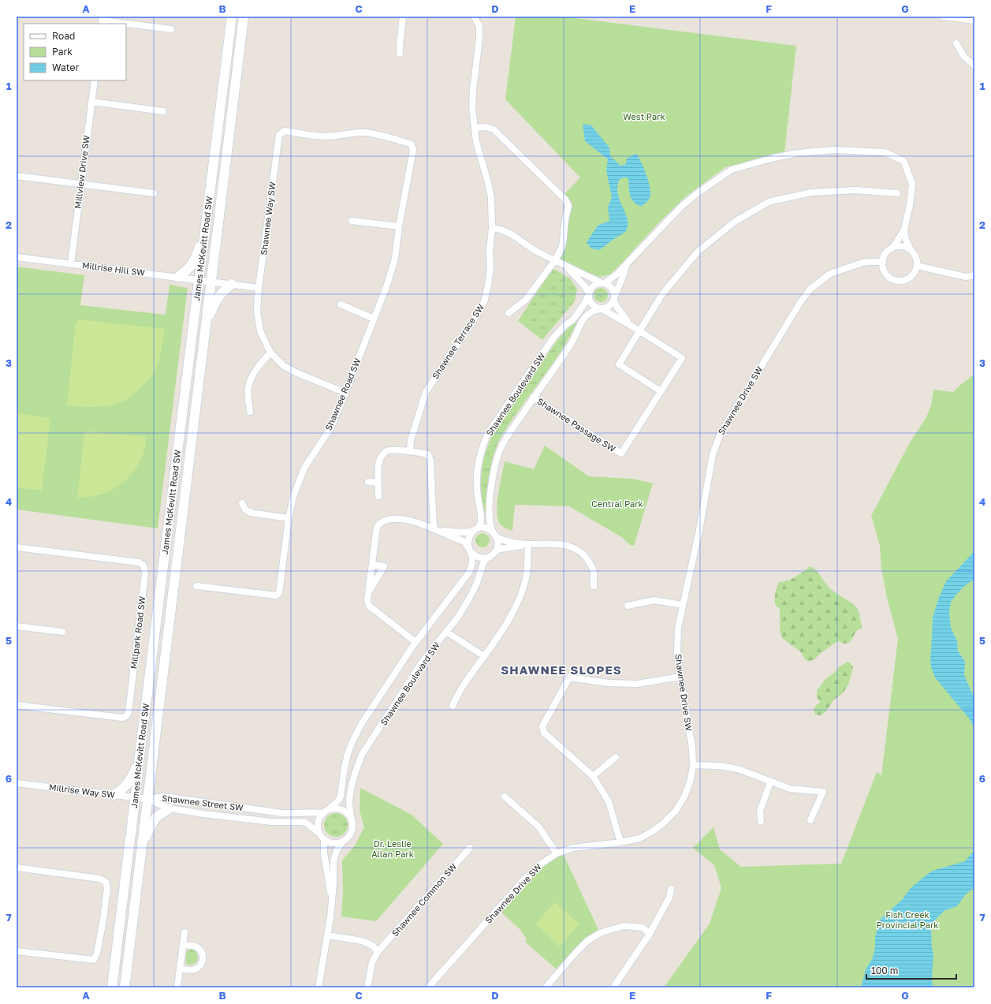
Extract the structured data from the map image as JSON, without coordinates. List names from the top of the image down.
{
  "streets": {
    "main road": ["James McKevitt Road SW"],
    "street": [
      "Millview Drive SW",
      "Shawnee Way SW",
      "Millrise Hill SW",
      "Shawnee Terrace SW",
      "Shawnee Road SW",
      "Shawnee Boulevard SW",
      "Shawnee Drive SW",
      "Shawnee Passage SW",
      "Millpark Road SW",
      "Millrise Way SW",
      "Shawnee Street SW",
      "Shawnee Common SW"
    ]
  },
  "crossings": [
    ["Millview Drive SW", "Millrise Hill SW"],
    ["Shawnee Way SW", "Millrise Hill SW"],
    ["Shawnee Way SW", "Shawnee Road SW"],
    ["James McKevitt Road SW", "Millrise Hill SW"],
    ["James McKevitt Road SW", "Millrise Way SW"],
    ["James McKevitt Road SW", "Shawnee Street SW"],
    ["Shawnee Boulevard SW", "Shawnee Passage SW"],
    ["Shawnee Boulevard SW", "Shawnee Street SW"],
    ["Millrise Way SW", "Shawnee Street SW"]
  ],
  "districts": ["SHAWNEE SLOPES"],
  "parks": [
    "West Park",
    "Central Park",
    "Dr. Leslie Allan Park",
    "Fish Creek Provincial Park"
  ],
  "legend": ["Road", "Park", "Water"],
  "scale_bar": "100 m",
  "grid": {
    "columns": [
      "A",
      "B",
      "C",
      "D",
      "E",
      "F",
      "G"
    ],
    "rows": [
      "1",
      "2",
      "3",
      "4",
      "5",
      "6",
      "7"
    ]
  }
}
